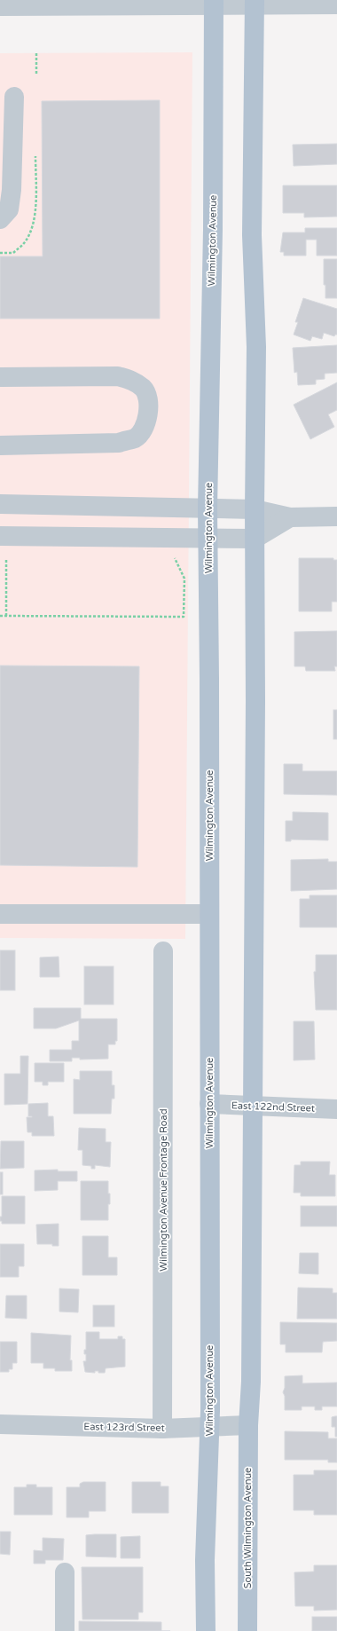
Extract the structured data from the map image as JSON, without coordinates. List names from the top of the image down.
{
  "streets": {
    "main road": ["Wilmington Avenue", "South Wilmington Avenue"],
    "street": ["East 122nd Street", "Wilmington Avenue Frontage Road", "East 123rd Street"]
  },
  "crossings": [
    ["Wilmington Avenue", "East 122nd Street"],
    ["Wilmington Avenue", "East 123rd Street"],
    ["Wilmington Avenue Frontage Road", "East 123rd Street"],
    ["East 123rd Street", "South Wilmington Avenue"]
  ]
}
